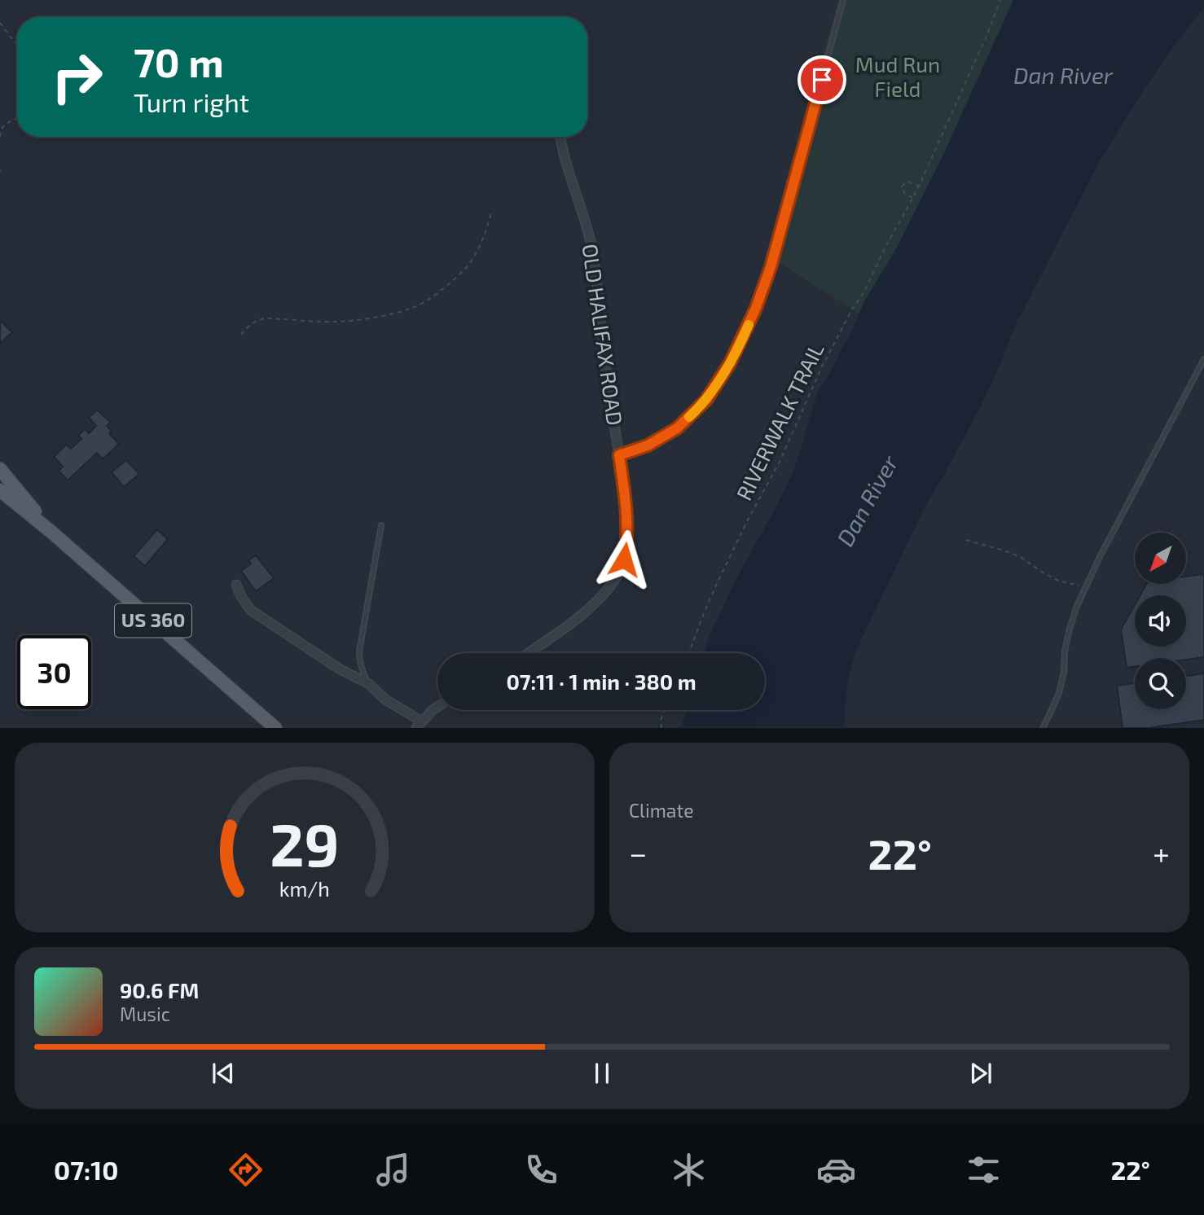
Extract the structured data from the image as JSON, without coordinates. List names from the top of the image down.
{
  "streets": {
    "main road": ["US 360"],
    "street": ["OLD HALIFAX ROAD"],
    "path": ["RIVERWALK TRAIL"]
  },
  "water": ["Dan River"],
  "parks": ["Mud Run Field"],
  "north": "bottom left",
  "page": {
    "turn": ["70 m", "Turn right"],
    "limit": "30",
    "trip": "07:11 · 1 min · 380 m",
    "tile": "Climate",
    "heat": ["−", "22°", "+"],
    "song": ["90.6 FM", "Music"],
    "tabs": ["07:10", "22°"],
    "gauge": ["29", "km/h"]
  }
}
